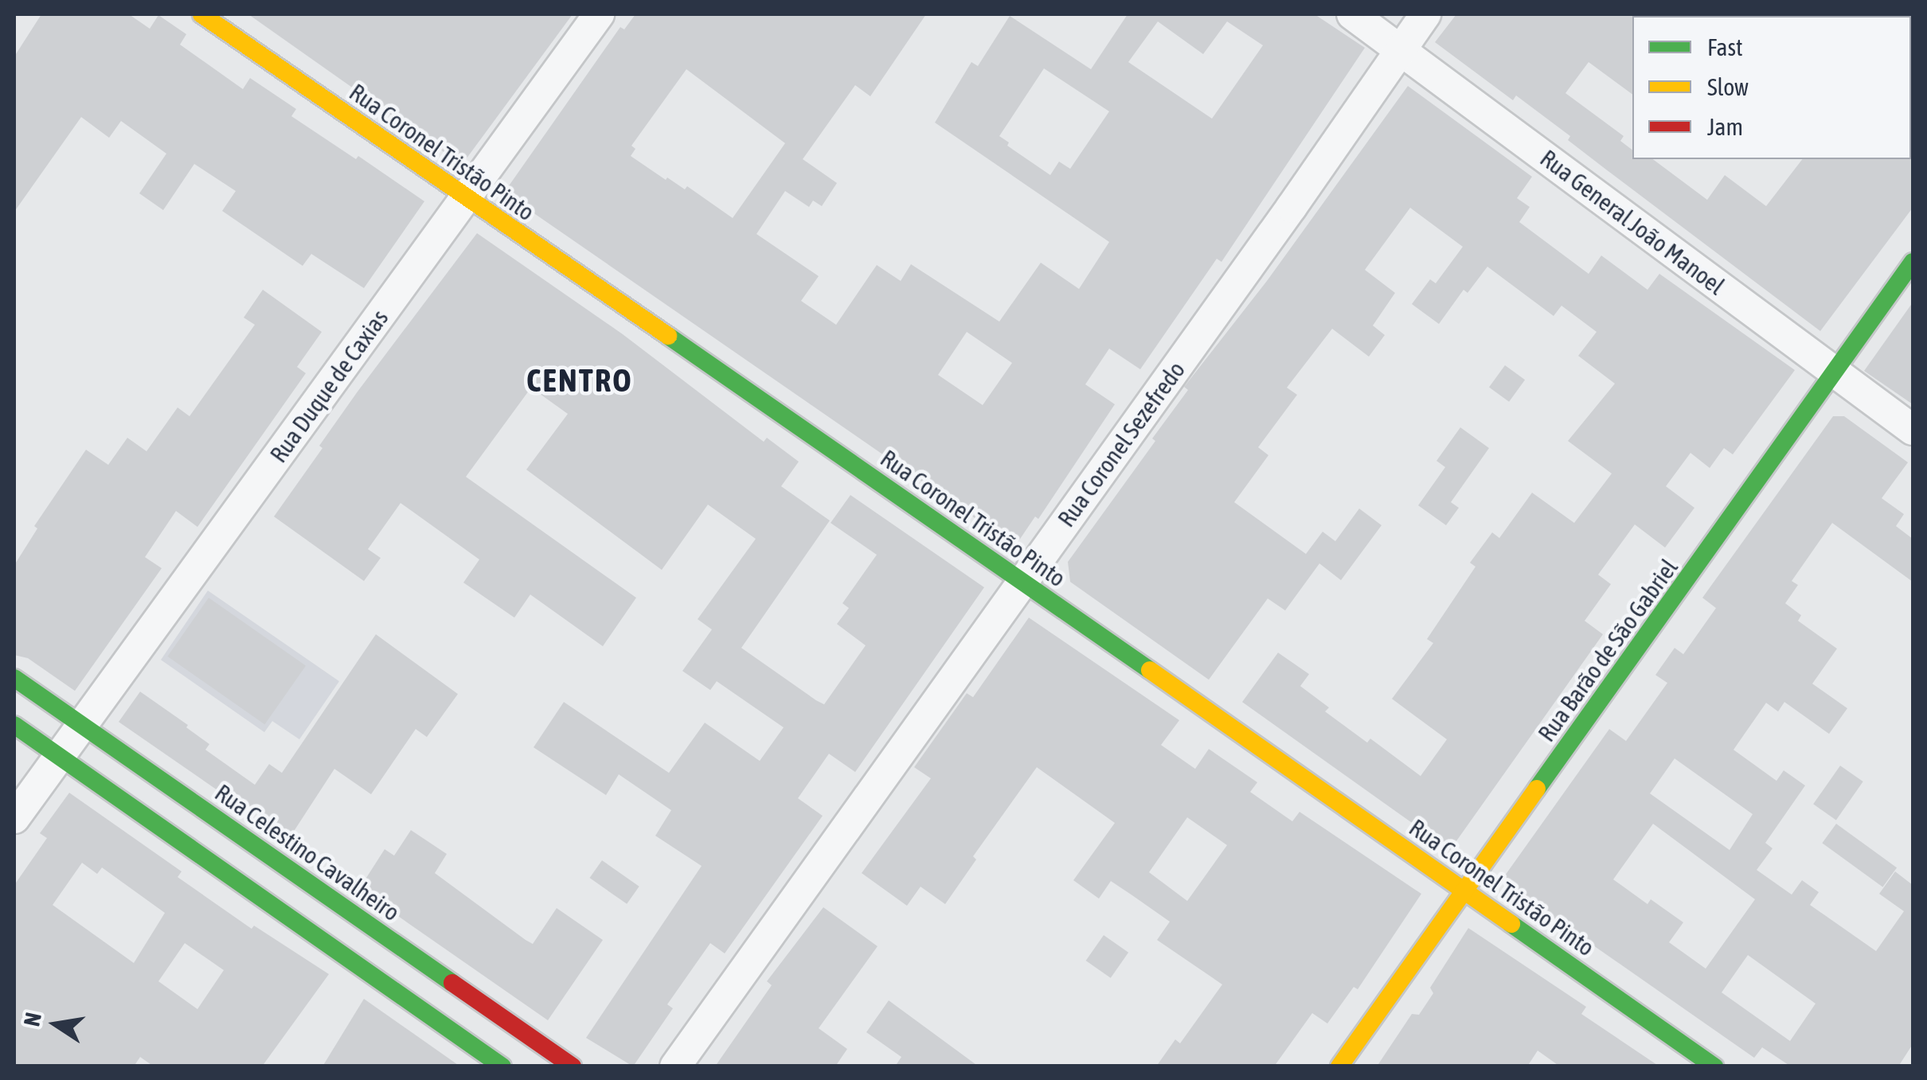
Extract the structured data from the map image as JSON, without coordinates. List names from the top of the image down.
{
  "streets": {
    "main road": ["Rua Coronel Tristão Pinto", "Rua Barão de São Gabriel", "Rua Celestino Cavalheiro"],
    "street": ["Rua General João Manoel", "Rua Duque de Caxias", "Rua Coronel Sezefredo"]
  },
  "crossings": [
    ["Rua Coronel Tristão Pinto", "Rua Duque de Caxias"],
    ["Rua Coronel Tristão Pinto", "Rua Coronel Sezefredo"],
    ["Rua Coronel Tristão Pinto", "Rua Barão de São Gabriel"],
    ["Rua General João Manoel", "Rua Coronel Sezefredo"],
    ["Rua General João Manoel", "Rua Barão de São Gabriel"],
    ["Rua Duque de Caxias", "Rua Celestino Cavalheiro"]
  ],
  "districts": ["CENTRO"],
  "legend": ["Fast", "Slow", "Jam"],
  "north": "left"
}
